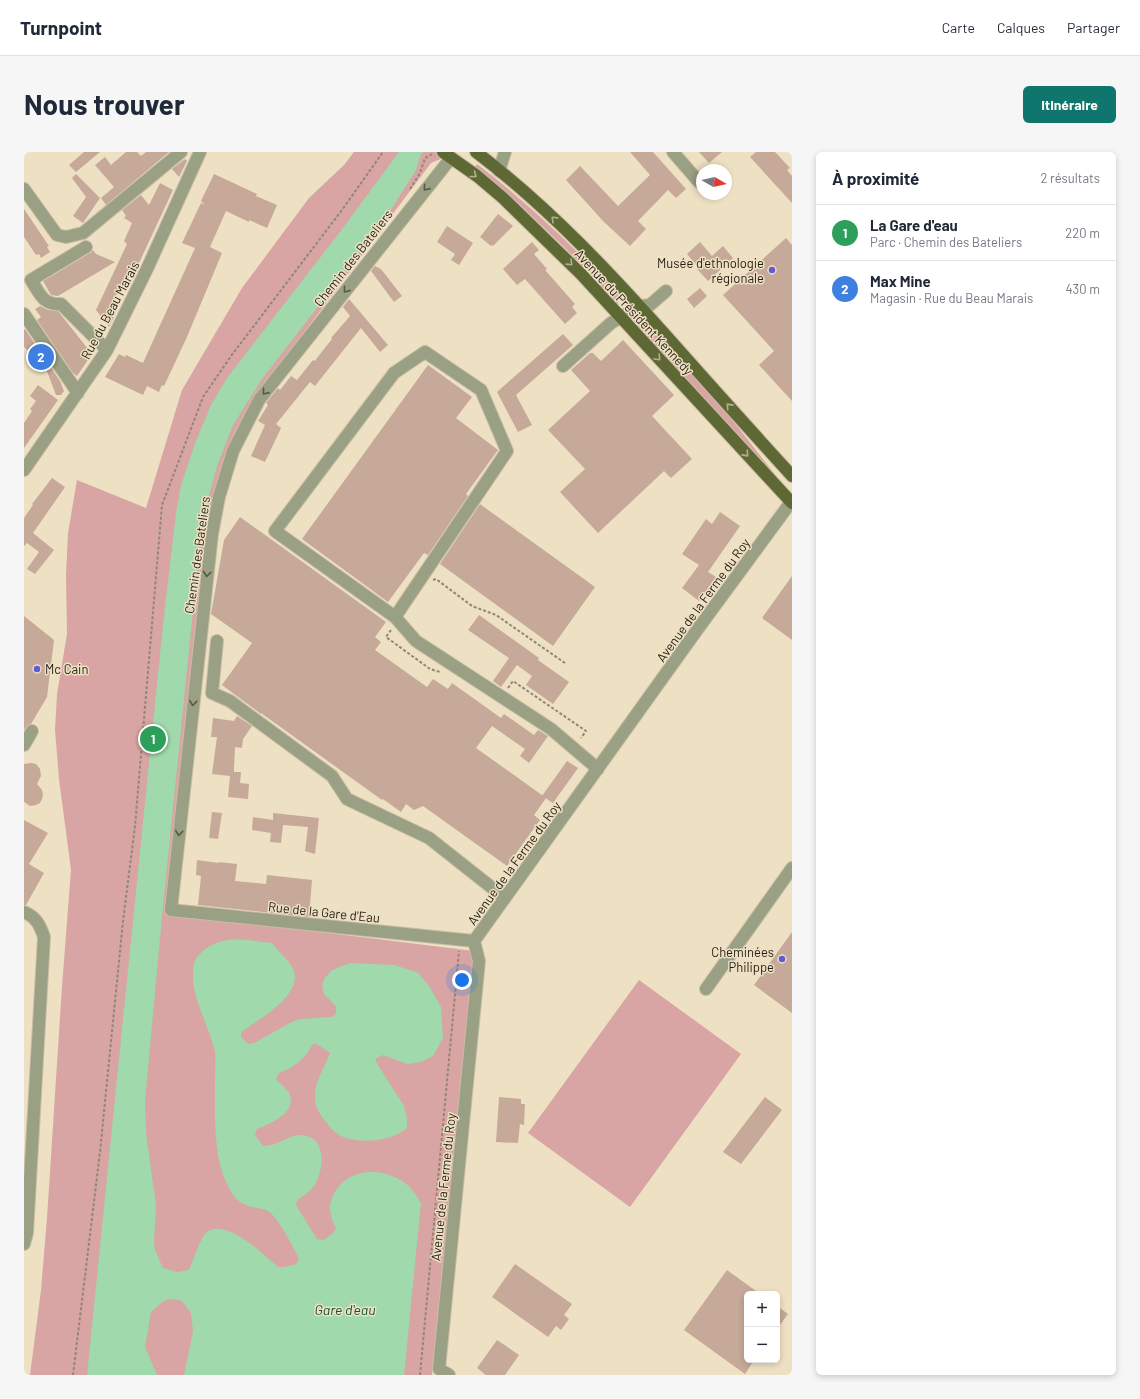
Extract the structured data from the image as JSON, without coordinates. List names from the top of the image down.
{
  "streets": {
    "main road": ["Avenue du Président Kennedy"],
    "street": [
      "Chemin des Bateliers",
      "Rue du Beau Marais",
      "Avenue de la Ferme du Roy",
      "Rue de la Gare d'Eau"
    ]
  },
  "crossings": [
    ["Chemin des Bateliers", "Avenue du Président Kennedy"],
    ["Chemin des Bateliers", "Rue de la Gare d'Eau"],
    ["Avenue du Président Kennedy", "Avenue de la Ferme du Roy"],
    ["Avenue de la Ferme du Roy", "Rue de la Gare d'Eau"]
  ],
  "one_way": ["Chemin des Bateliers"],
  "water": ["Gare d'eau"],
  "places": ["Musée d'ethnologie régionale", "Mc Cain", "Cheminées Philippe"],
  "north": "right",
  "page": {
    "header": "Turnpoint",
    "nav": ["Carte", "Calques", "Partager"],
    "buttons": "Itinéraire",
    "title": "Nous trouver",
    "heading": ["À proximité", "2 résultats"],
    "list": [
      {
        "mark": "1",
        "name": "La Gare d'eau",
        "note": "Parc · Chemin des Bateliers",
        "value": "220 m"
      },
      {
        "mark": "2",
        "name": "Max Mine",
        "note": "Magasin · Rue du Beau Marais",
        "value": "430 m"
      }
    ],
    "pins": ["2", "1"],
    "map_buttons": ["+", "−"]
  }
}
